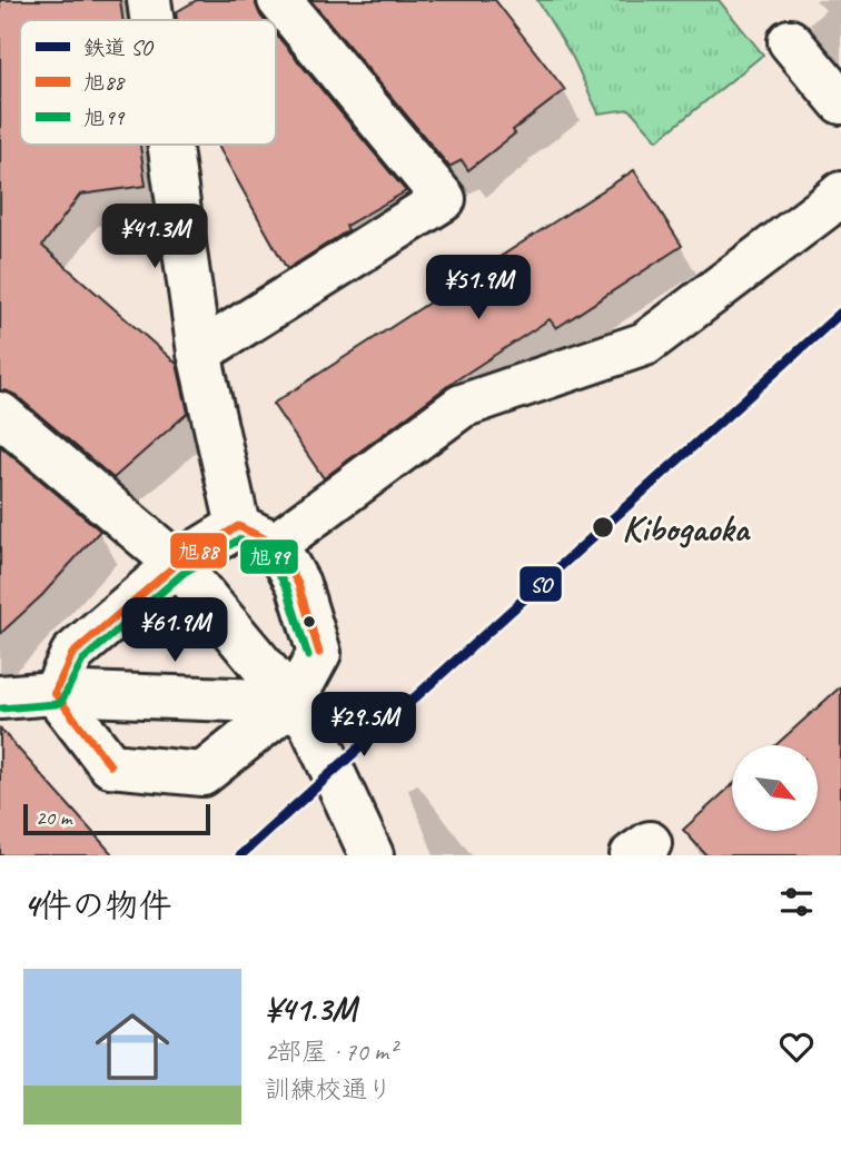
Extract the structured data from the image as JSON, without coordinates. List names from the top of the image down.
{
  "places": ["Kibogaoka"],
  "lines": ["rail line SO", "transit line 旭88", "transit line 旭99"],
  "legend": ["鉄道 SO", "旭88", "旭99"],
  "scale_bar": "20 m",
  "north": "bottom right",
  "page": {
    "price": [
      "¥41.3M",
      "¥51.9M",
      "¥61.9M",
      "¥29.5M"
    ],
    "scale": "20 m",
    "heading": "4件の物件",
    "list": [
      {
        "name": "¥41.3M",
        "note": "2部屋 · 70 m² · 訓練校通り"
      }
    ]
  }
}
